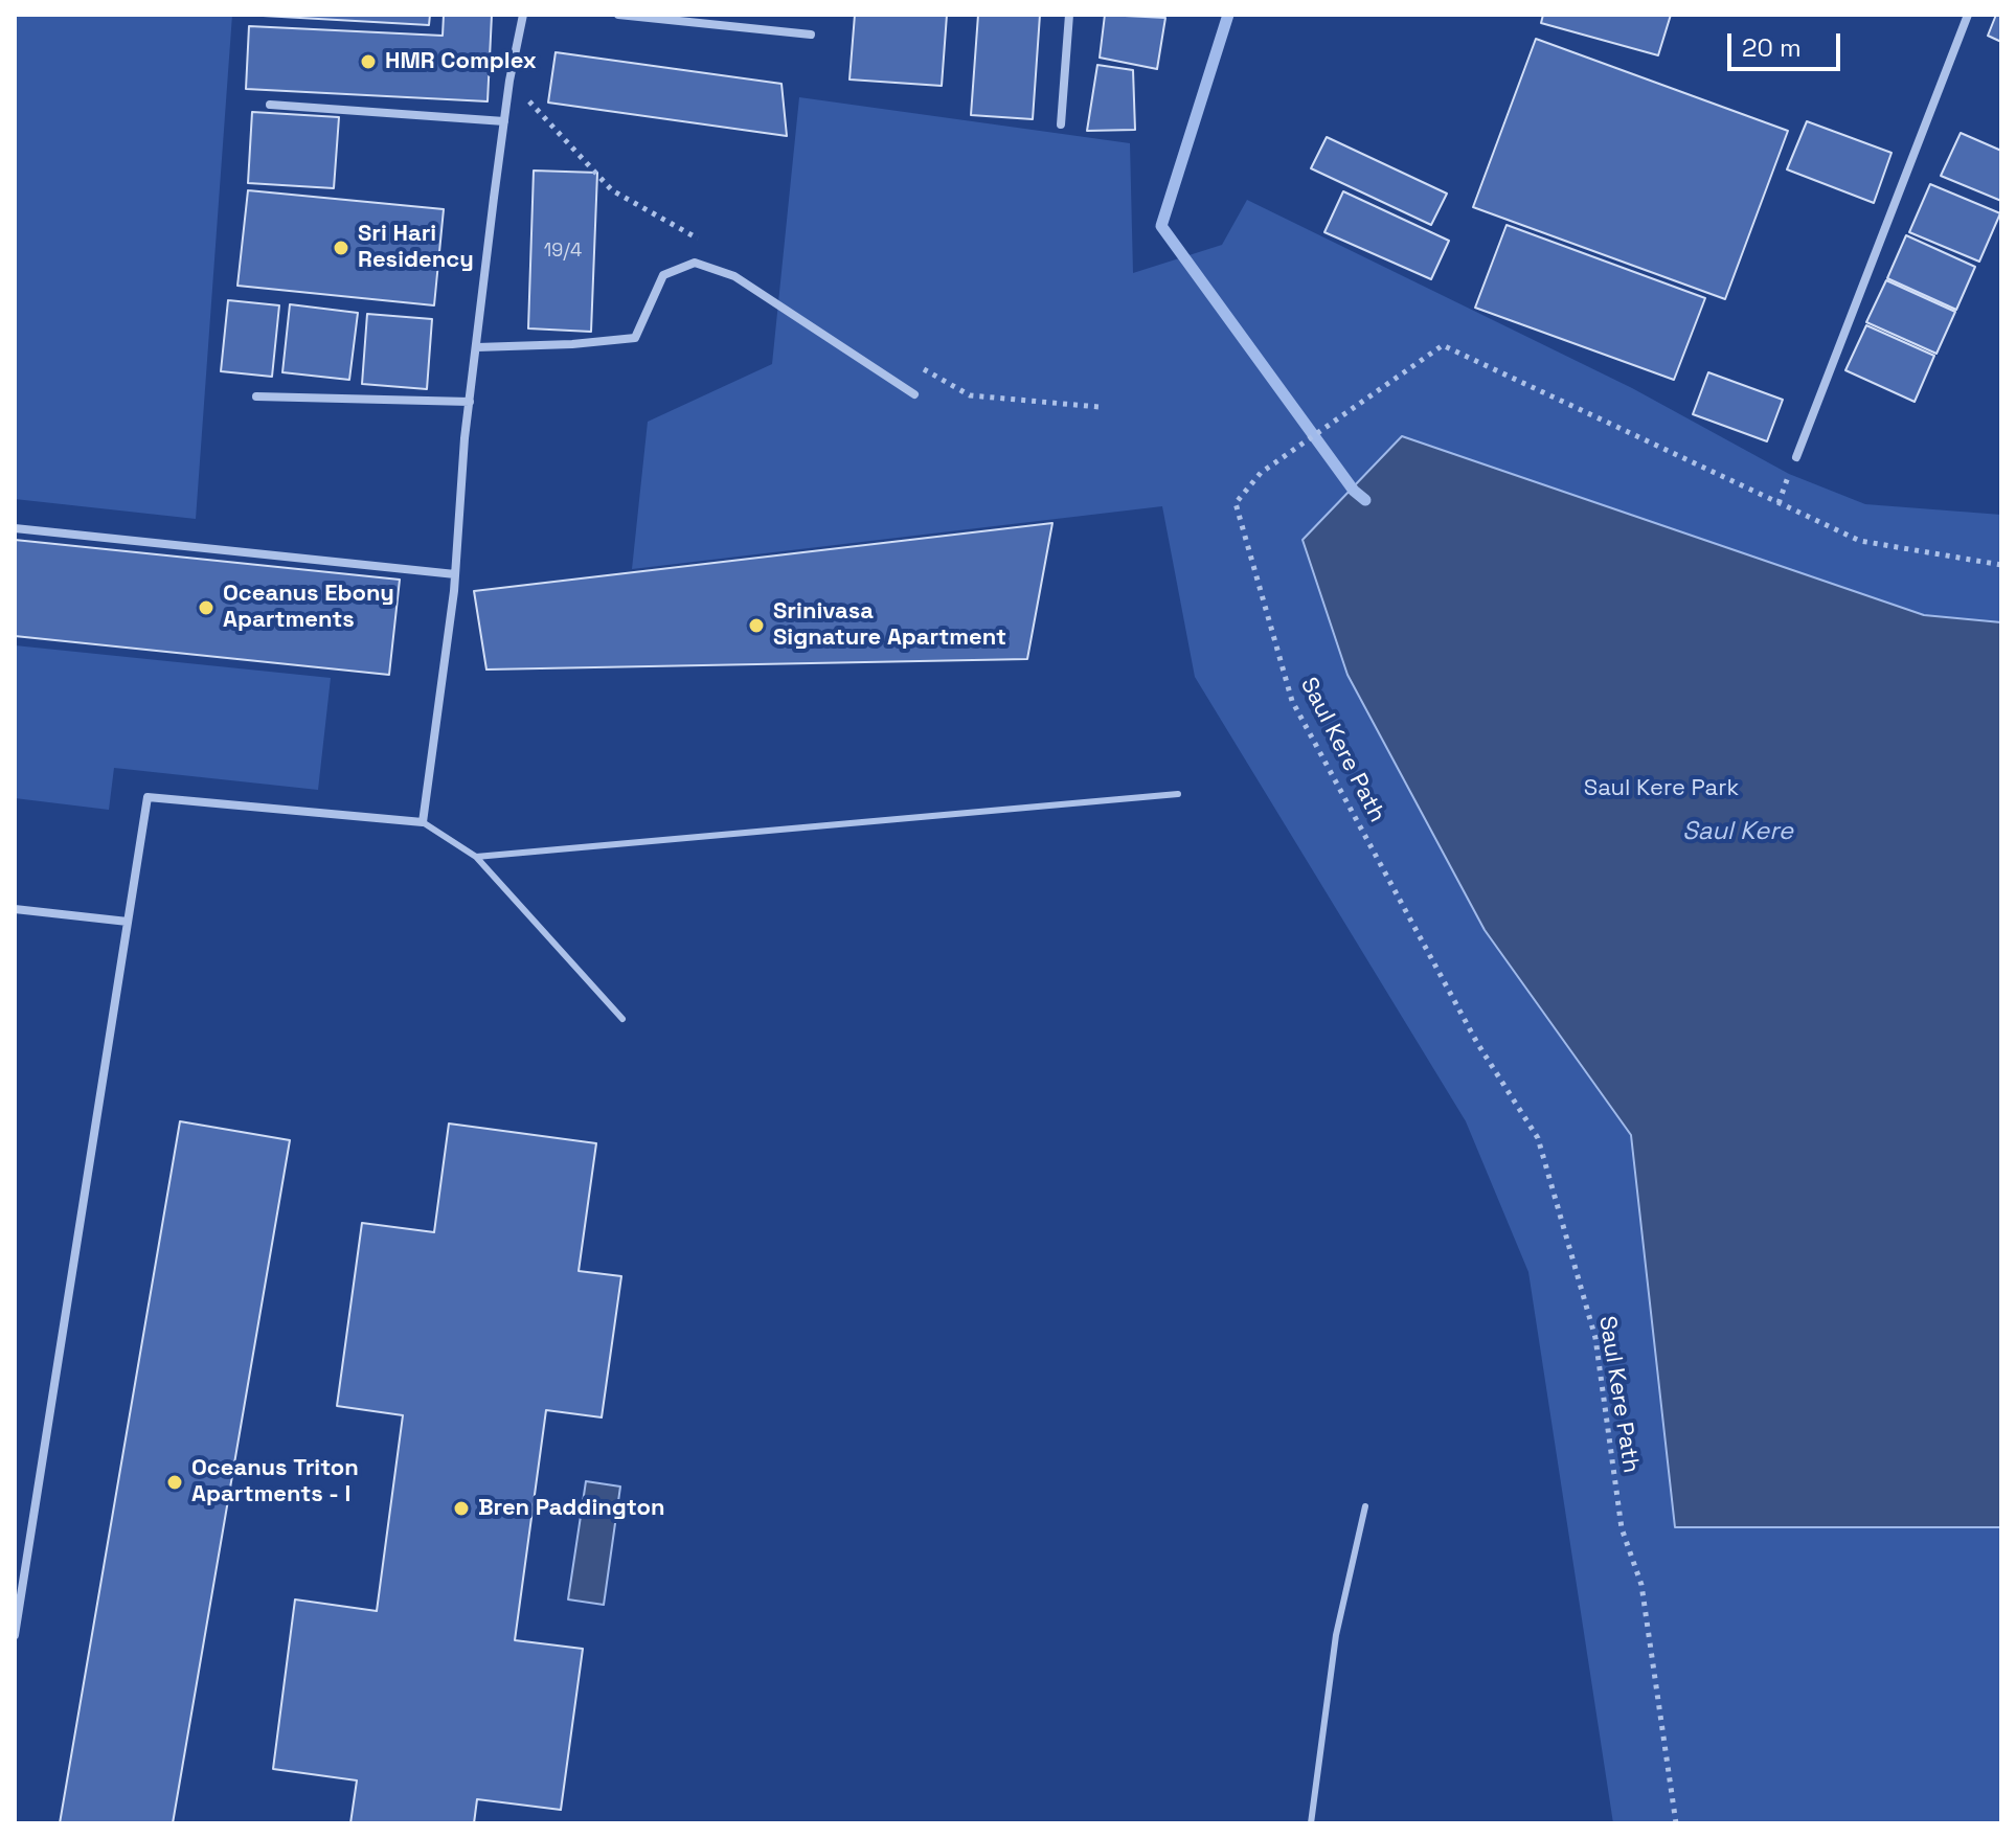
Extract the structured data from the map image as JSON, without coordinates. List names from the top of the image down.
{
  "streets": {
    "path": ["Saul Kere Path"]
  },
  "water": ["Saul Kere"],
  "parks": ["Saul Kere Park"],
  "places": [
    "HMR Complex",
    "Sri Hari Residency",
    "Oceanus Ebony Apartments",
    "Srinivasa Signature Apartment",
    "Oceanus Triton Apartments - I",
    "Bren Paddington"
  ],
  "house_numbers": ["19/4"],
  "scale_bar": "20 m"
}
